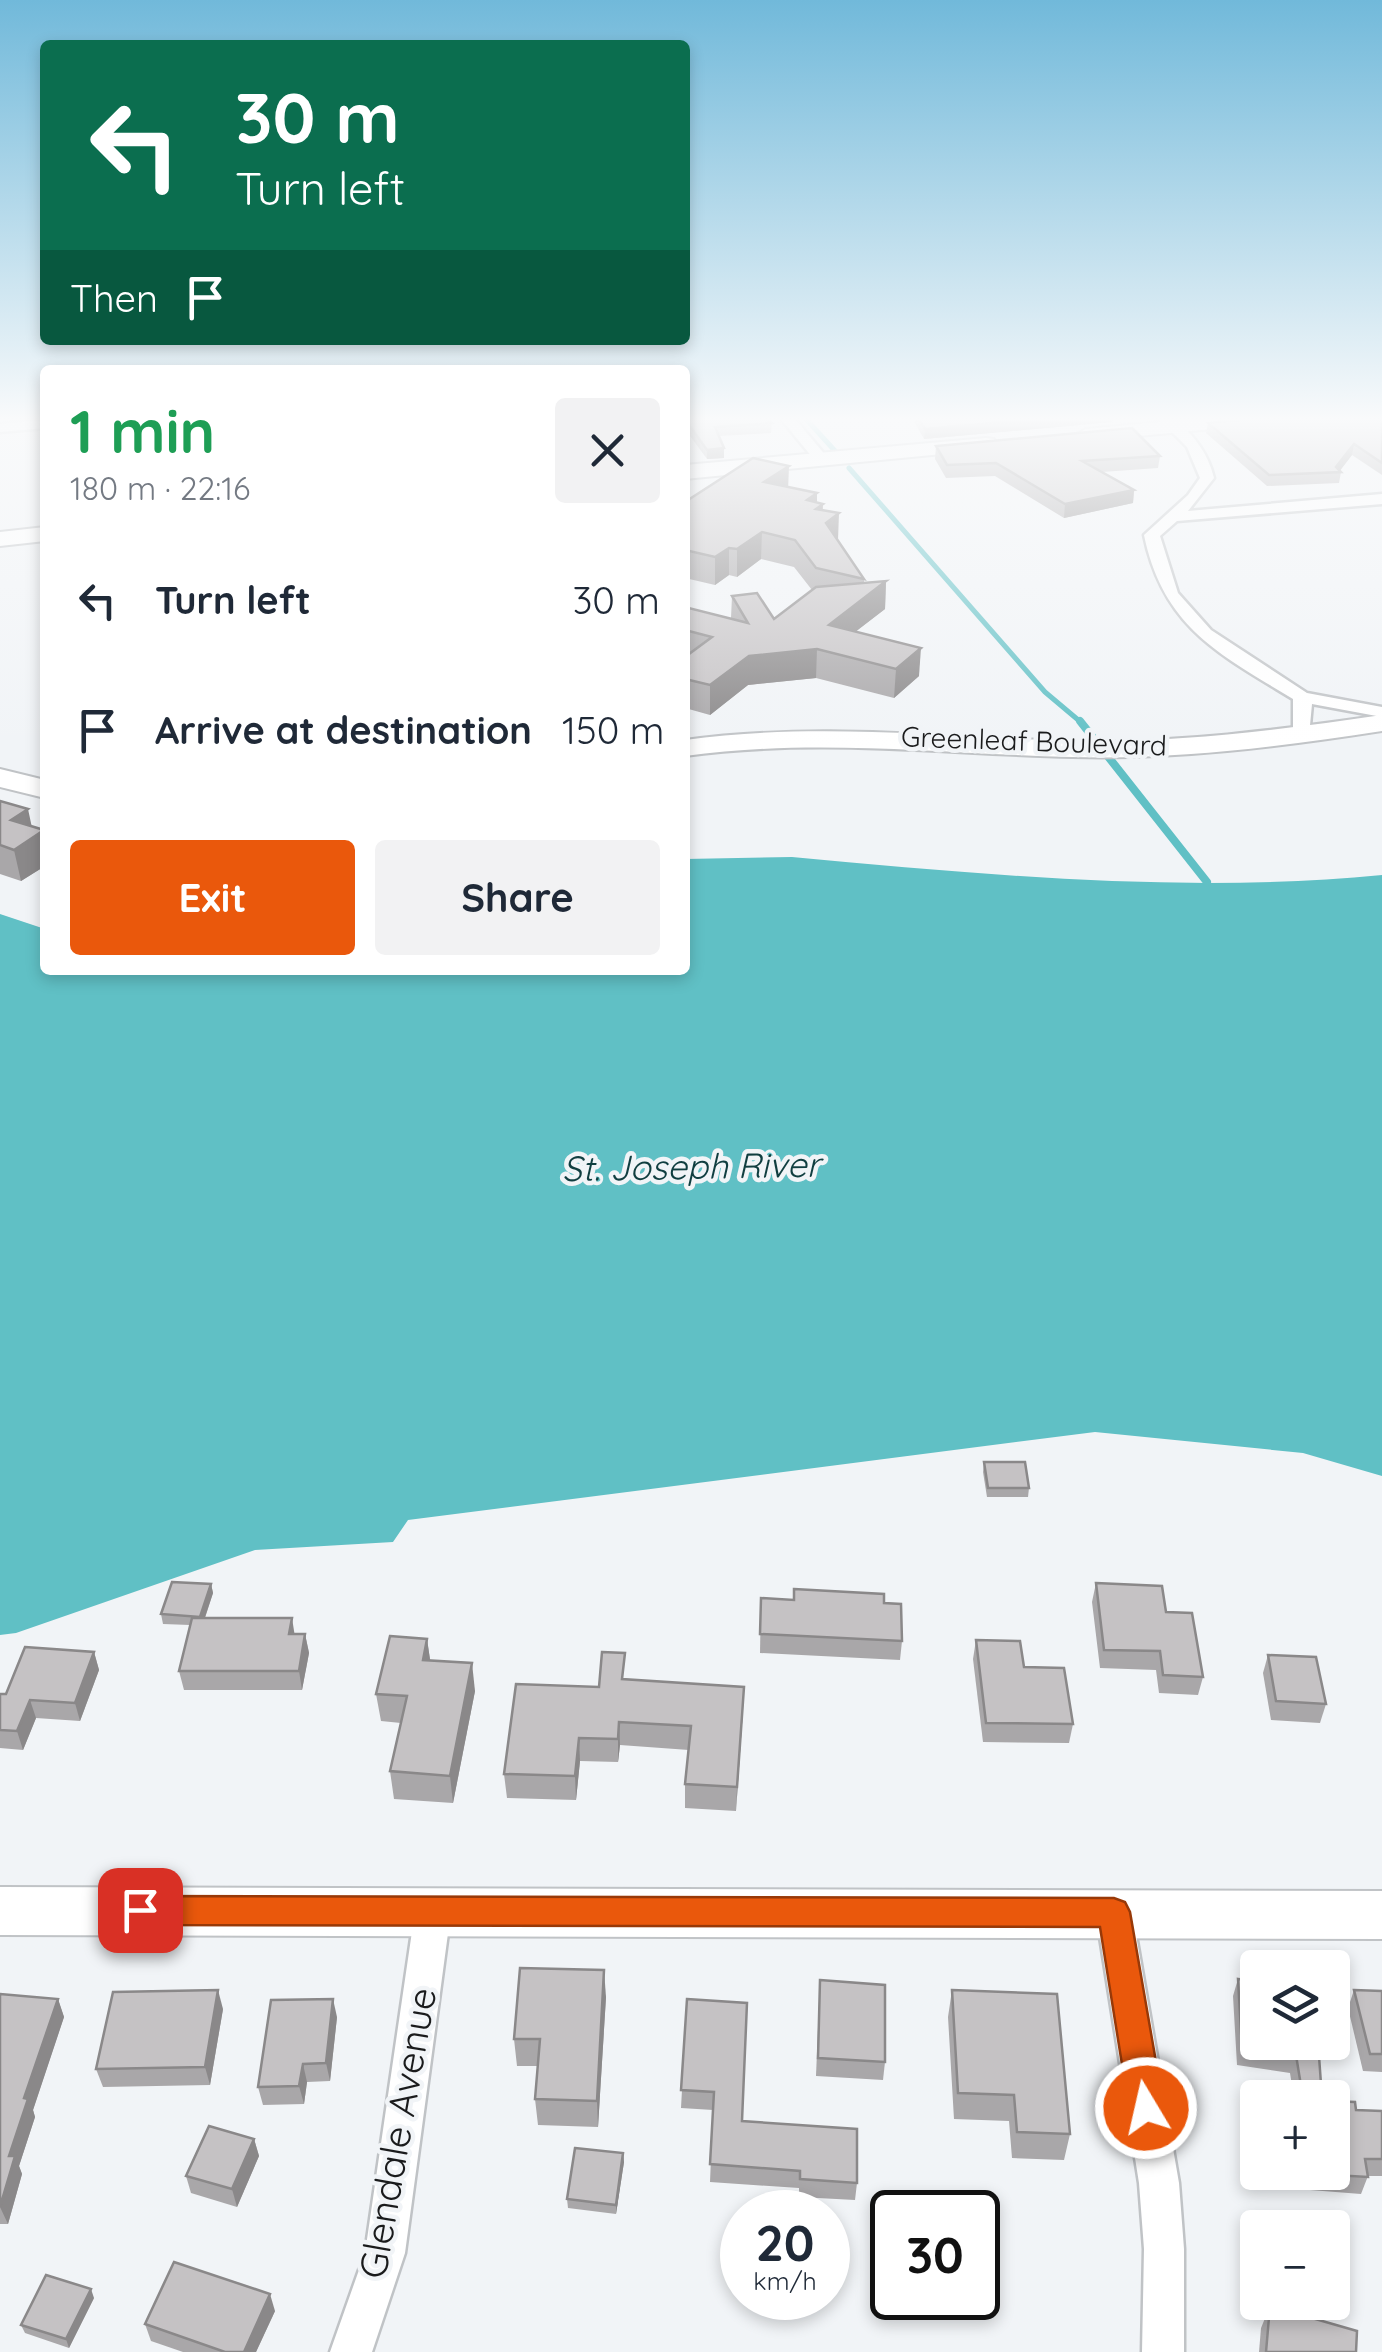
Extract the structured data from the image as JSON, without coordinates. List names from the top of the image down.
{
  "streets": {
    "street": ["Greenleaf Boulevard", "Glendale Avenue"]
  },
  "water": ["St. Joseph River"],
  "page": {
    "turn": ["30 m", "Turn left"],
    "then": "Then",
    "heading": ["1 min", "180 m · 22:16"],
    "list": [
      {
        "name": "Turn left",
        "value": "30 m"
      },
      {
        "name": "Arrive at destination",
        "value": "150 m"
      }
    ],
    "buttons": ["Exit", "Share"],
    "map_buttons": ["+", "−"],
    "speed": "20 km/h",
    "limit": "30"
  }
}
